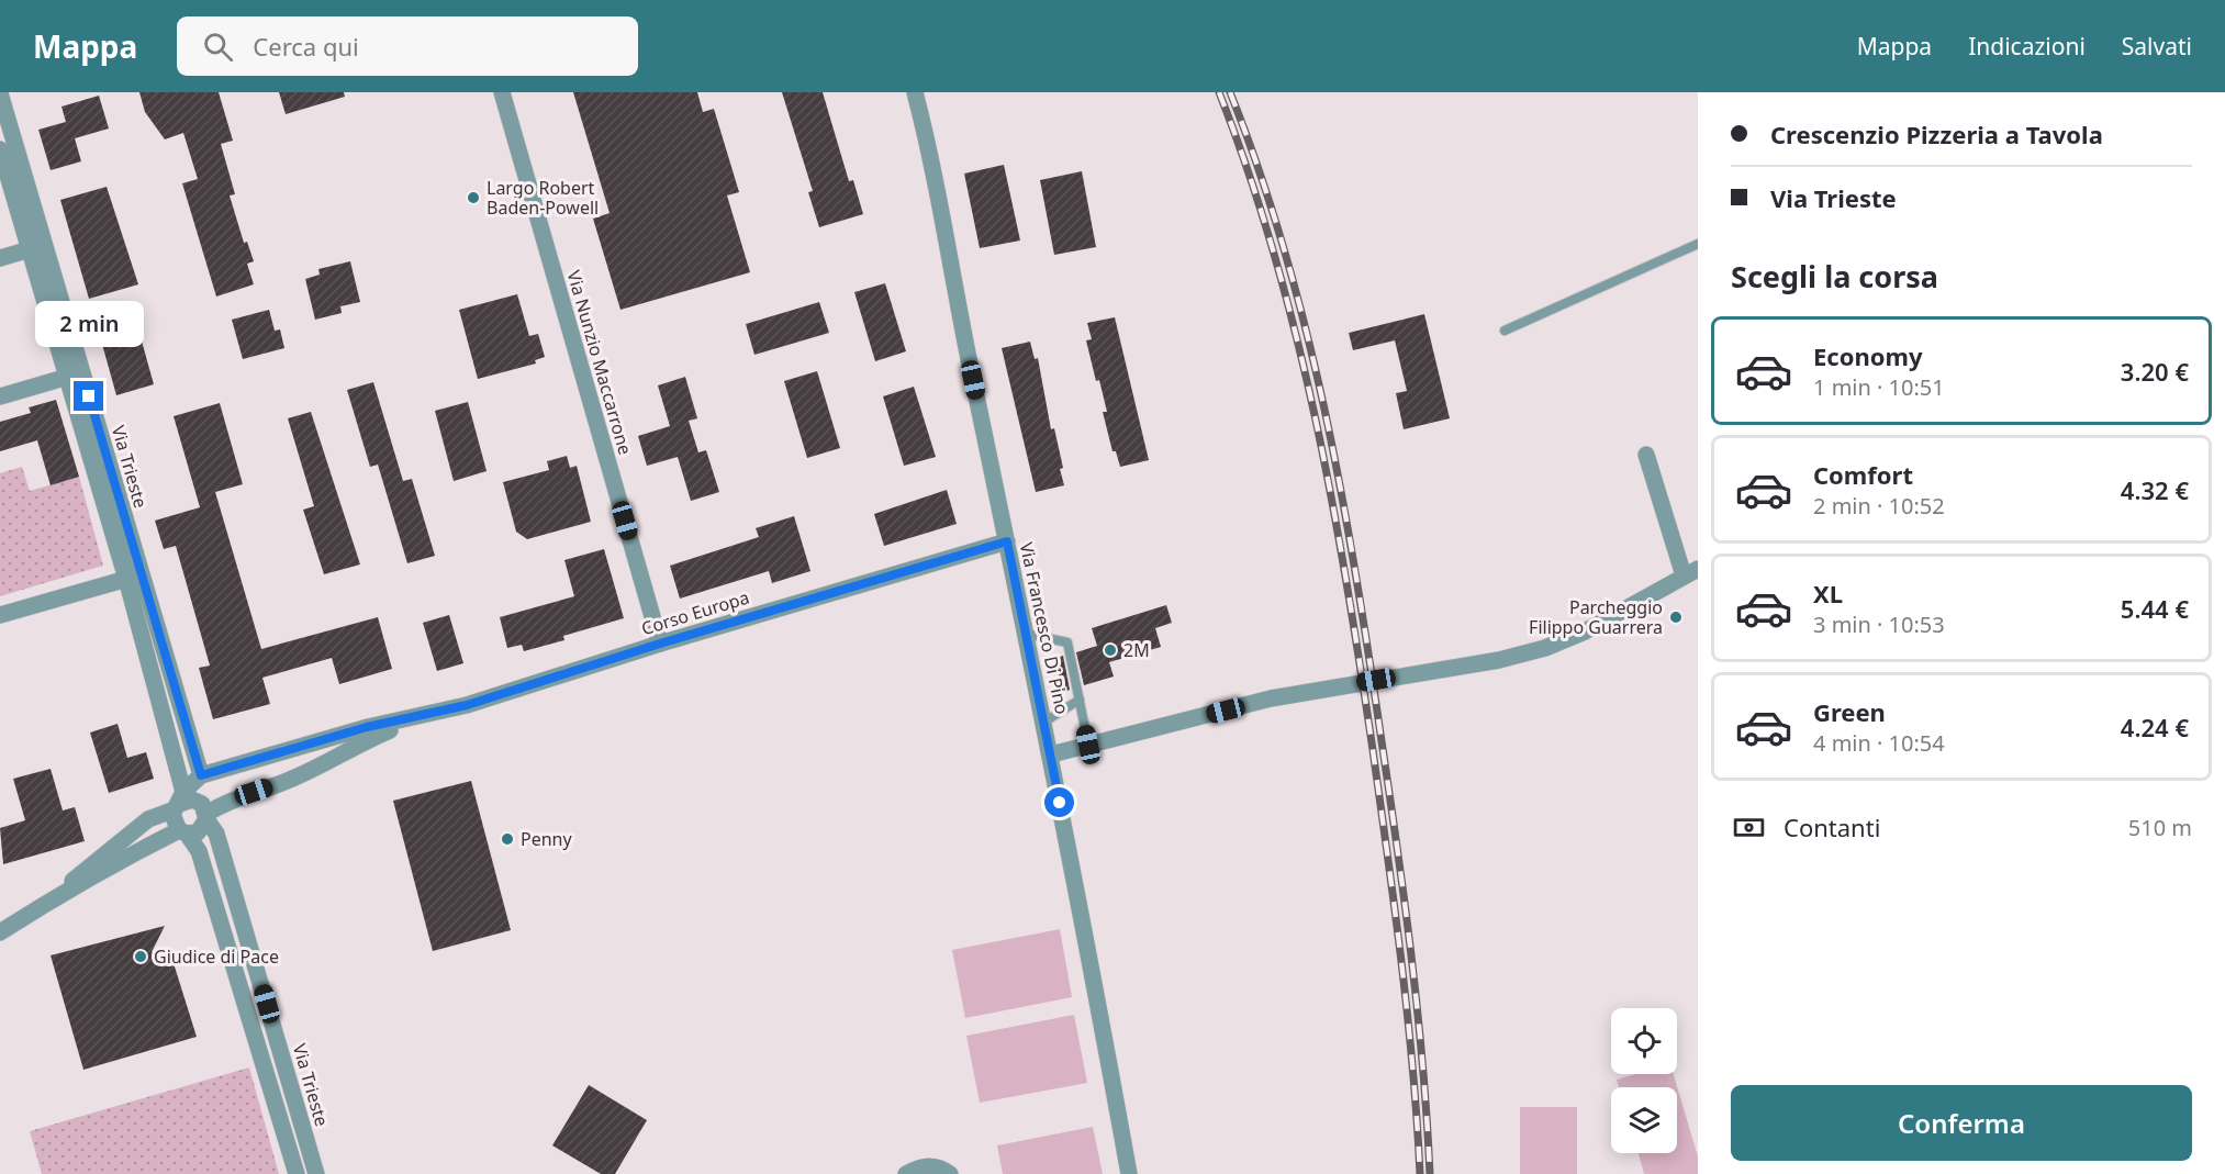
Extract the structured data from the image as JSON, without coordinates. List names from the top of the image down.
{
  "streets": {
    "street": [
      "Via Nunzio Maccarrone",
      "Via Trieste",
      "Corso Europa",
      "Via Francesco Di Pino"
    ]
  },
  "crossings": [
    ["Via Nunzio Maccarrone", "Corso Europa"],
    ["Corso Europa", "Via Francesco Di Pino"]
  ],
  "places": [
    "Largo Robert Baden-Powell",
    "Parcheggio Filippo Guarrera",
    "2M",
    "Penny",
    "Giudice di Pace"
  ],
  "page": {
    "header": "Mappa",
    "search": "Cerca qui",
    "nav": ["Mappa", "Indicazioni", "Salvati"],
    "banner": ["Crescenzio Pizzeria a Tavola", "Via Trieste"],
    "heading": "Scegli la corsa",
    "bubble": "2 min",
    "list": [
      {
        "name": "Economy",
        "note": "1 min · 10:51",
        "value": "3.20 €"
      },
      {
        "name": "Comfort",
        "note": "2 min · 10:52",
        "value": "4.32 €"
      },
      {
        "name": "XL",
        "note": "3 min · 10:53",
        "value": "5.44 €"
      },
      {
        "name": "Green",
        "note": "4 min · 10:54",
        "value": "4.24 €"
      }
    ],
    "pay": ["Contanti", "510 m"],
    "buttons": "Conferma"
  }
}
